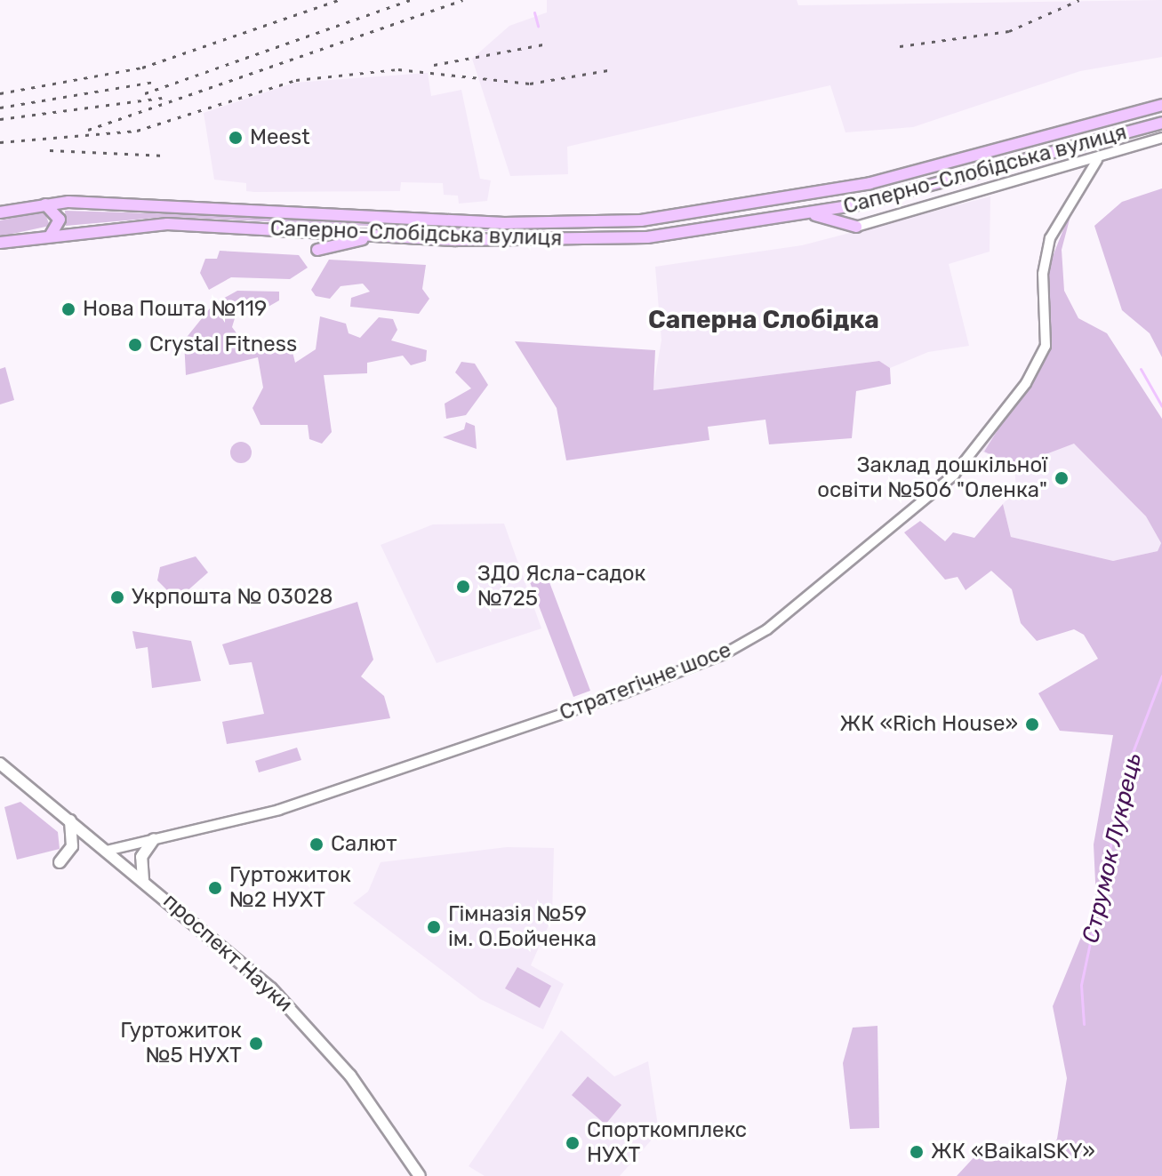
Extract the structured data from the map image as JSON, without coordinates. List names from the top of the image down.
{
  "streets": {
    "main road": ["Саперно-Слобідська вулиця", "проспект Науки"],
    "street": ["Стратегічне шосе"]
  },
  "crossings": [
    ["Саперно-Слобідська вулиця", "Стратегічне шосе"],
    ["Стратегічне шосе", "проспект Науки"]
  ],
  "districts": ["Саперна Слобідка"],
  "water": ["Струмок Лукрець"],
  "places": [
    "Meest",
    "Нова Пошта №119",
    "Crystal Fitness",
    "Заклад дошкільної освіти №506 \"Оленка\"",
    "ЗДО Ясла-садок №725",
    "Укрпошта № 03028",
    "ЖК «Rich House»",
    "Салют",
    "Гуртожиток №2 НУХТ",
    "Гімназія №59 ім. О.Бойченка",
    "Гуртожиток №5 НУХТ",
    "Спорткомплекс НУХТ",
    "ЖК «BaikalSKY»"
  ]
}
